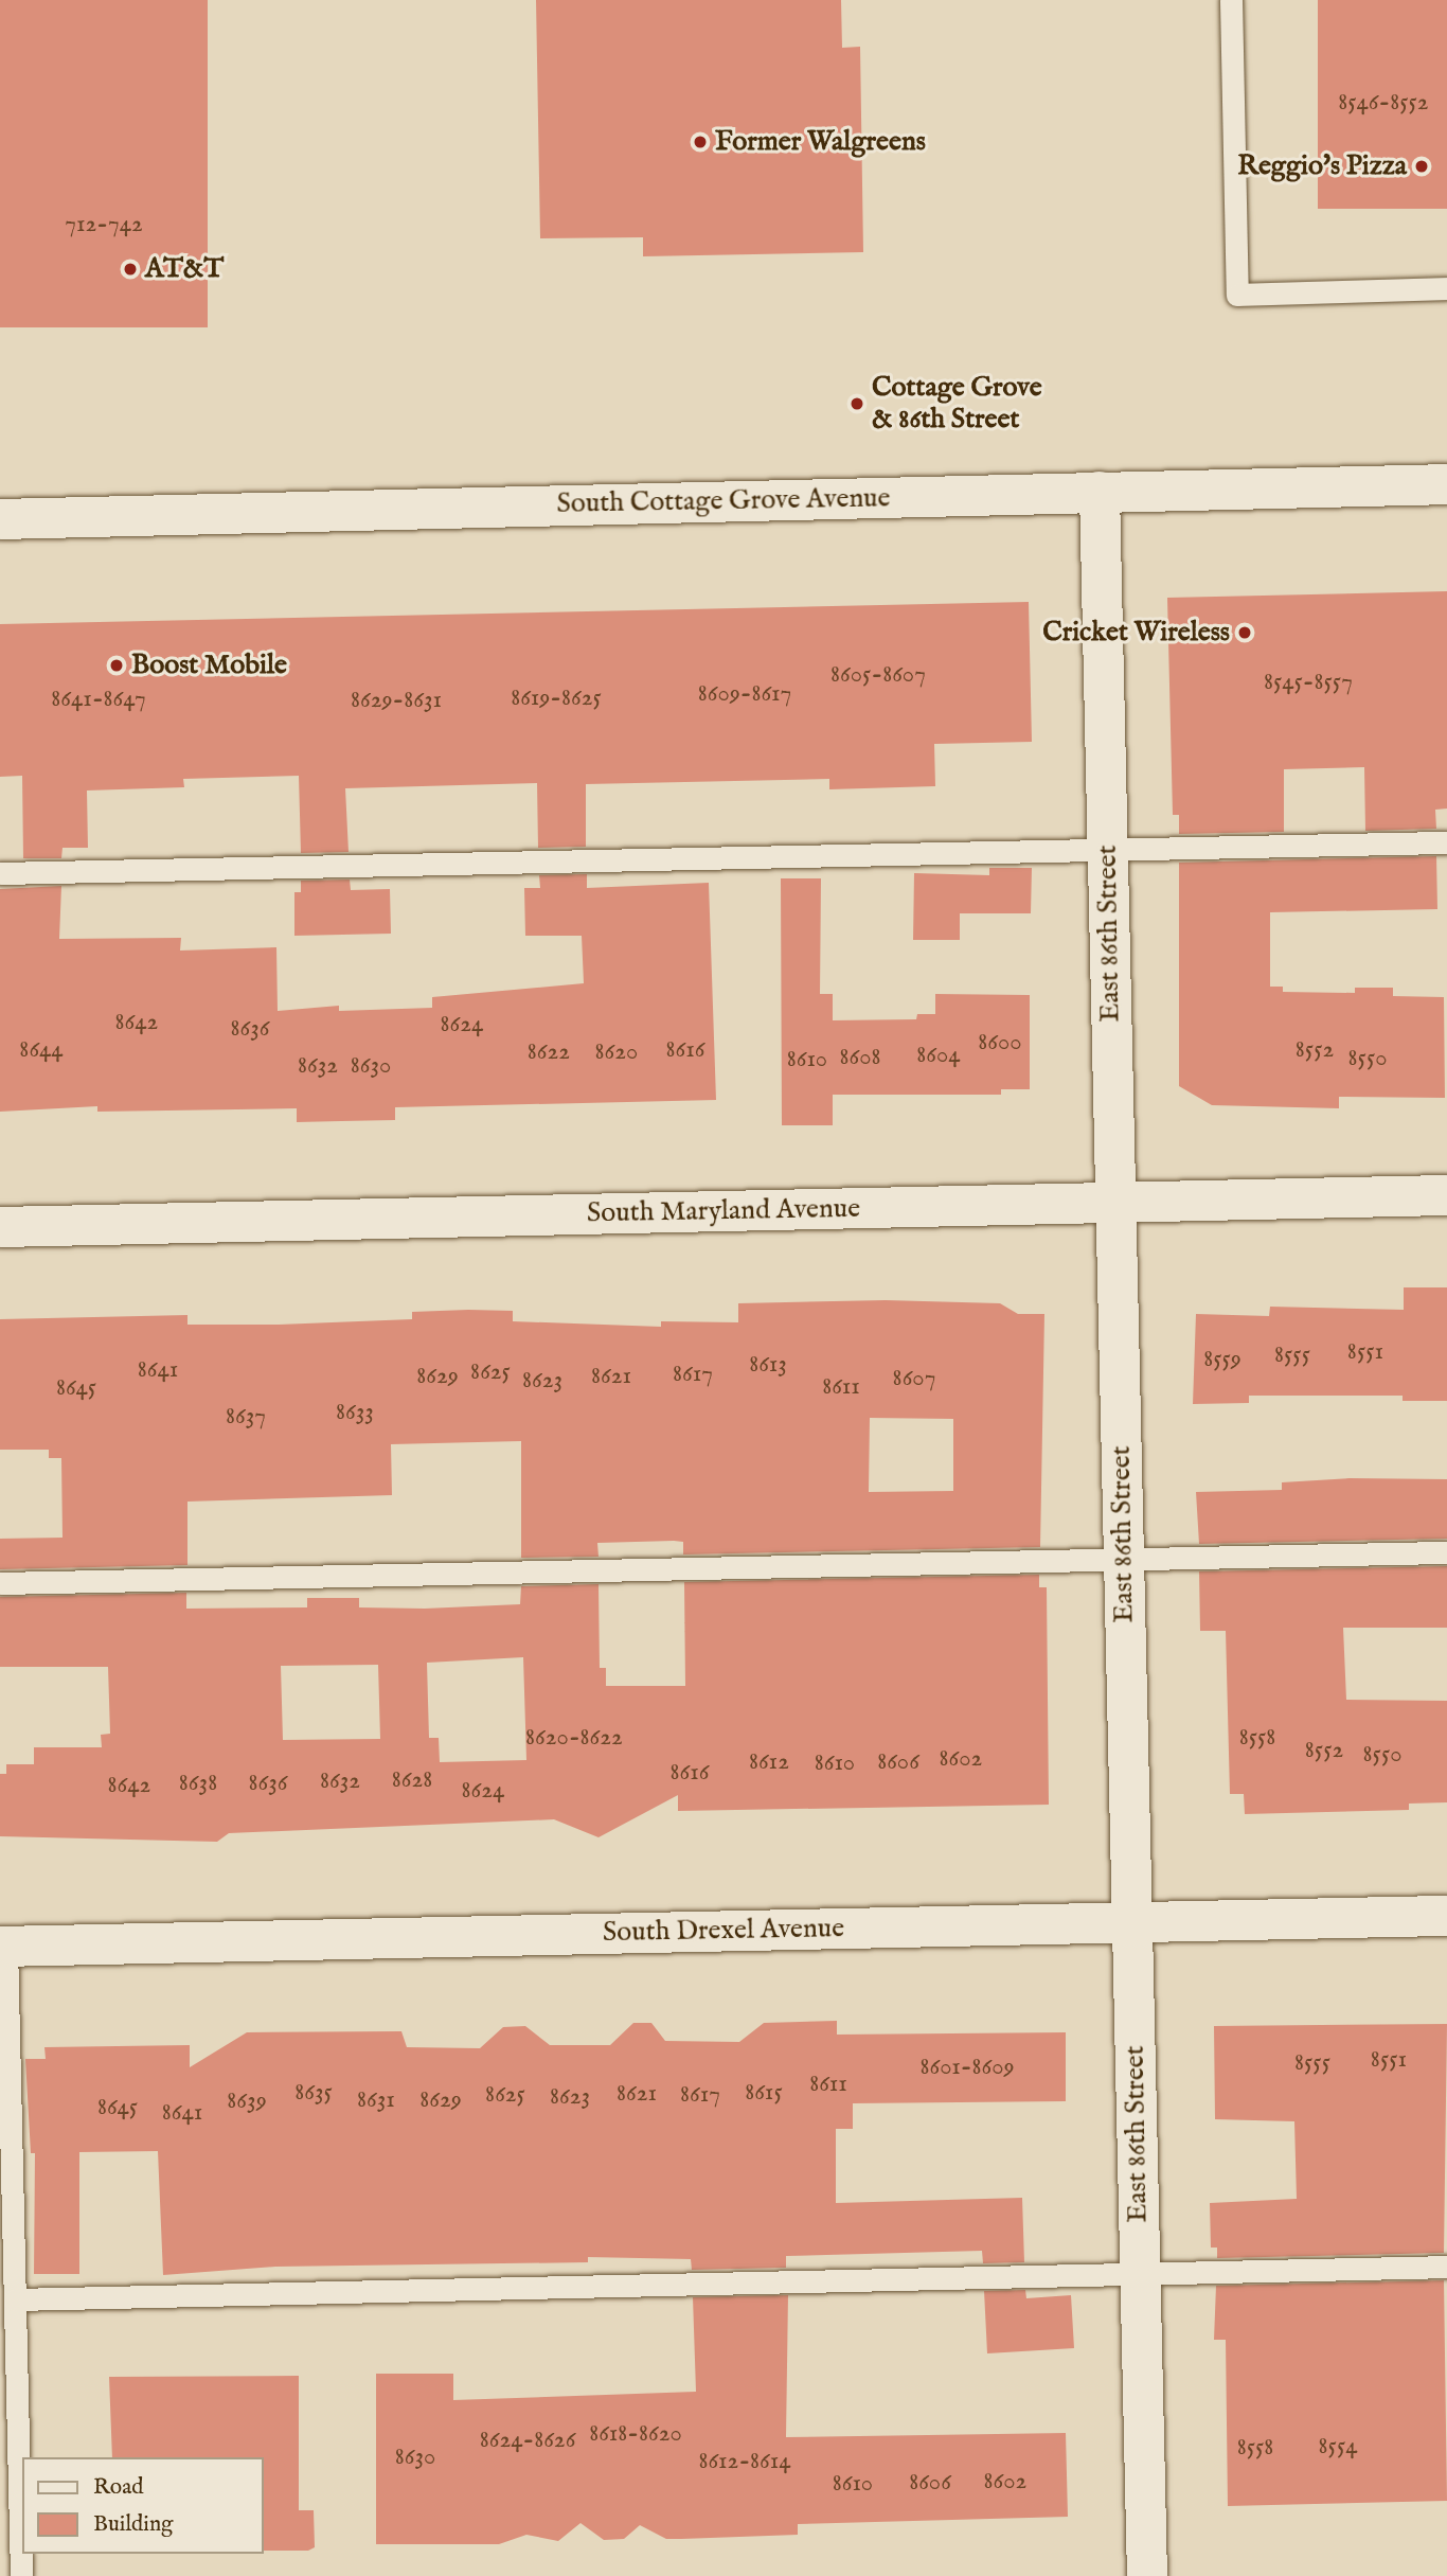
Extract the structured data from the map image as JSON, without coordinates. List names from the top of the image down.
{
  "streets": {
    "street": [
      "South Cottage Grove Avenue",
      "East 86th Street",
      "South Maryland Avenue",
      "South Drexel Avenue"
    ]
  },
  "crossings": [
    ["South Cottage Grove Avenue", "East 86th Street"],
    ["East 86th Street", "South Maryland Avenue"],
    ["East 86th Street", "South Drexel Avenue"]
  ],
  "places": [
    "Former Walgreens",
    "Reggio's Pizza",
    "AT&T",
    "Cottage Grove & 86th Street",
    "Cricket Wireless",
    "Boost Mobile"
  ],
  "house_numbers": [
    "8546-8552",
    "712-742",
    "8605-8607",
    "8545-8557",
    "8609-8617",
    "8619-8625",
    "8641-8647",
    "8629-8631",
    "8642",
    "8624",
    "8636",
    "8600",
    "8644",
    "8616",
    "8552",
    "8622",
    "8620",
    "8604",
    "8608",
    "8550",
    "8610",
    "8632",
    "8630",
    "8551",
    "8555",
    "8559",
    "8613",
    "8641",
    "8625",
    "8617",
    "8629",
    "8621",
    "8607",
    "8623",
    "8611",
    "8645",
    "8633",
    "8637",
    "8620-8622",
    "8558",
    "8552",
    "8550",
    "8602",
    "8612",
    "8606",
    "8610",
    "8616",
    "8628",
    "8632",
    "8638",
    "8636",
    "8642",
    "8624",
    "8551",
    "8555",
    "8601-8609",
    "8611",
    "8635",
    "8615",
    "8621",
    "8625",
    "8617",
    "8623",
    "8631",
    "8629",
    "8639",
    "8645",
    "8641",
    "8618-8620",
    "8624-8626",
    "8554",
    "8558",
    "8630",
    "8612-8614",
    "8602",
    "8606",
    "8610"
  ],
  "legend": ["Road", "Building"]
}
